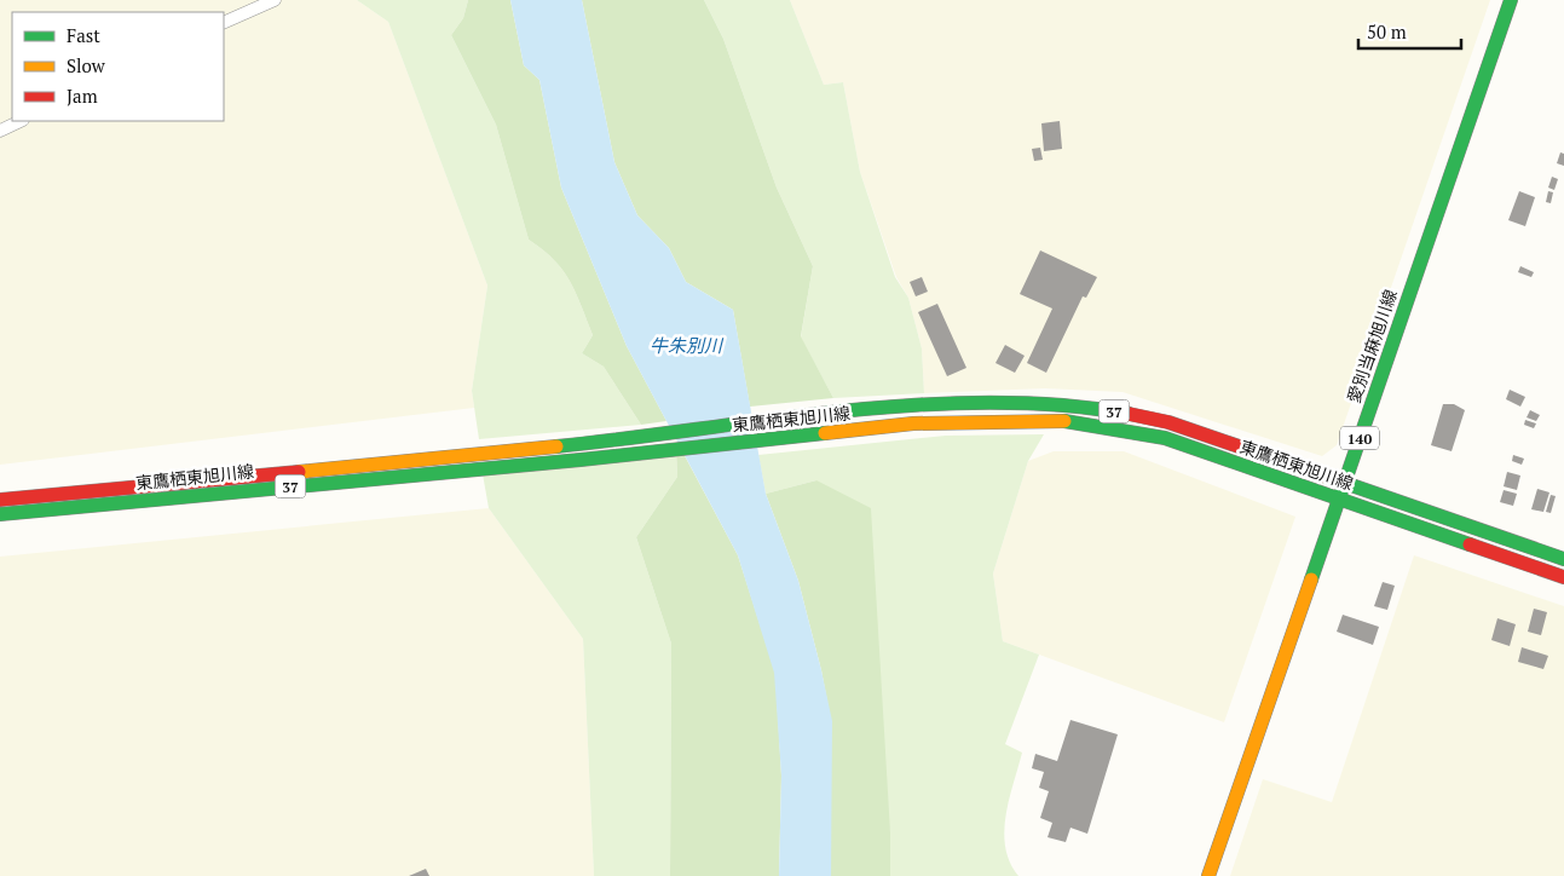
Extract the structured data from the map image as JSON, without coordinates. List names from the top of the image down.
{
  "streets": {
    "main road": [
      "愛別当麻旭川線",
      "37",
      "東鷹栖東旭川線",
      "140"
    ]
  },
  "crossings": [
    ["愛別当麻旭川線", "東鷹栖東旭川線"]
  ],
  "water": ["牛朱別川"],
  "legend": ["Fast", "Slow", "Jam"],
  "scale_bar": "50 m"
}
